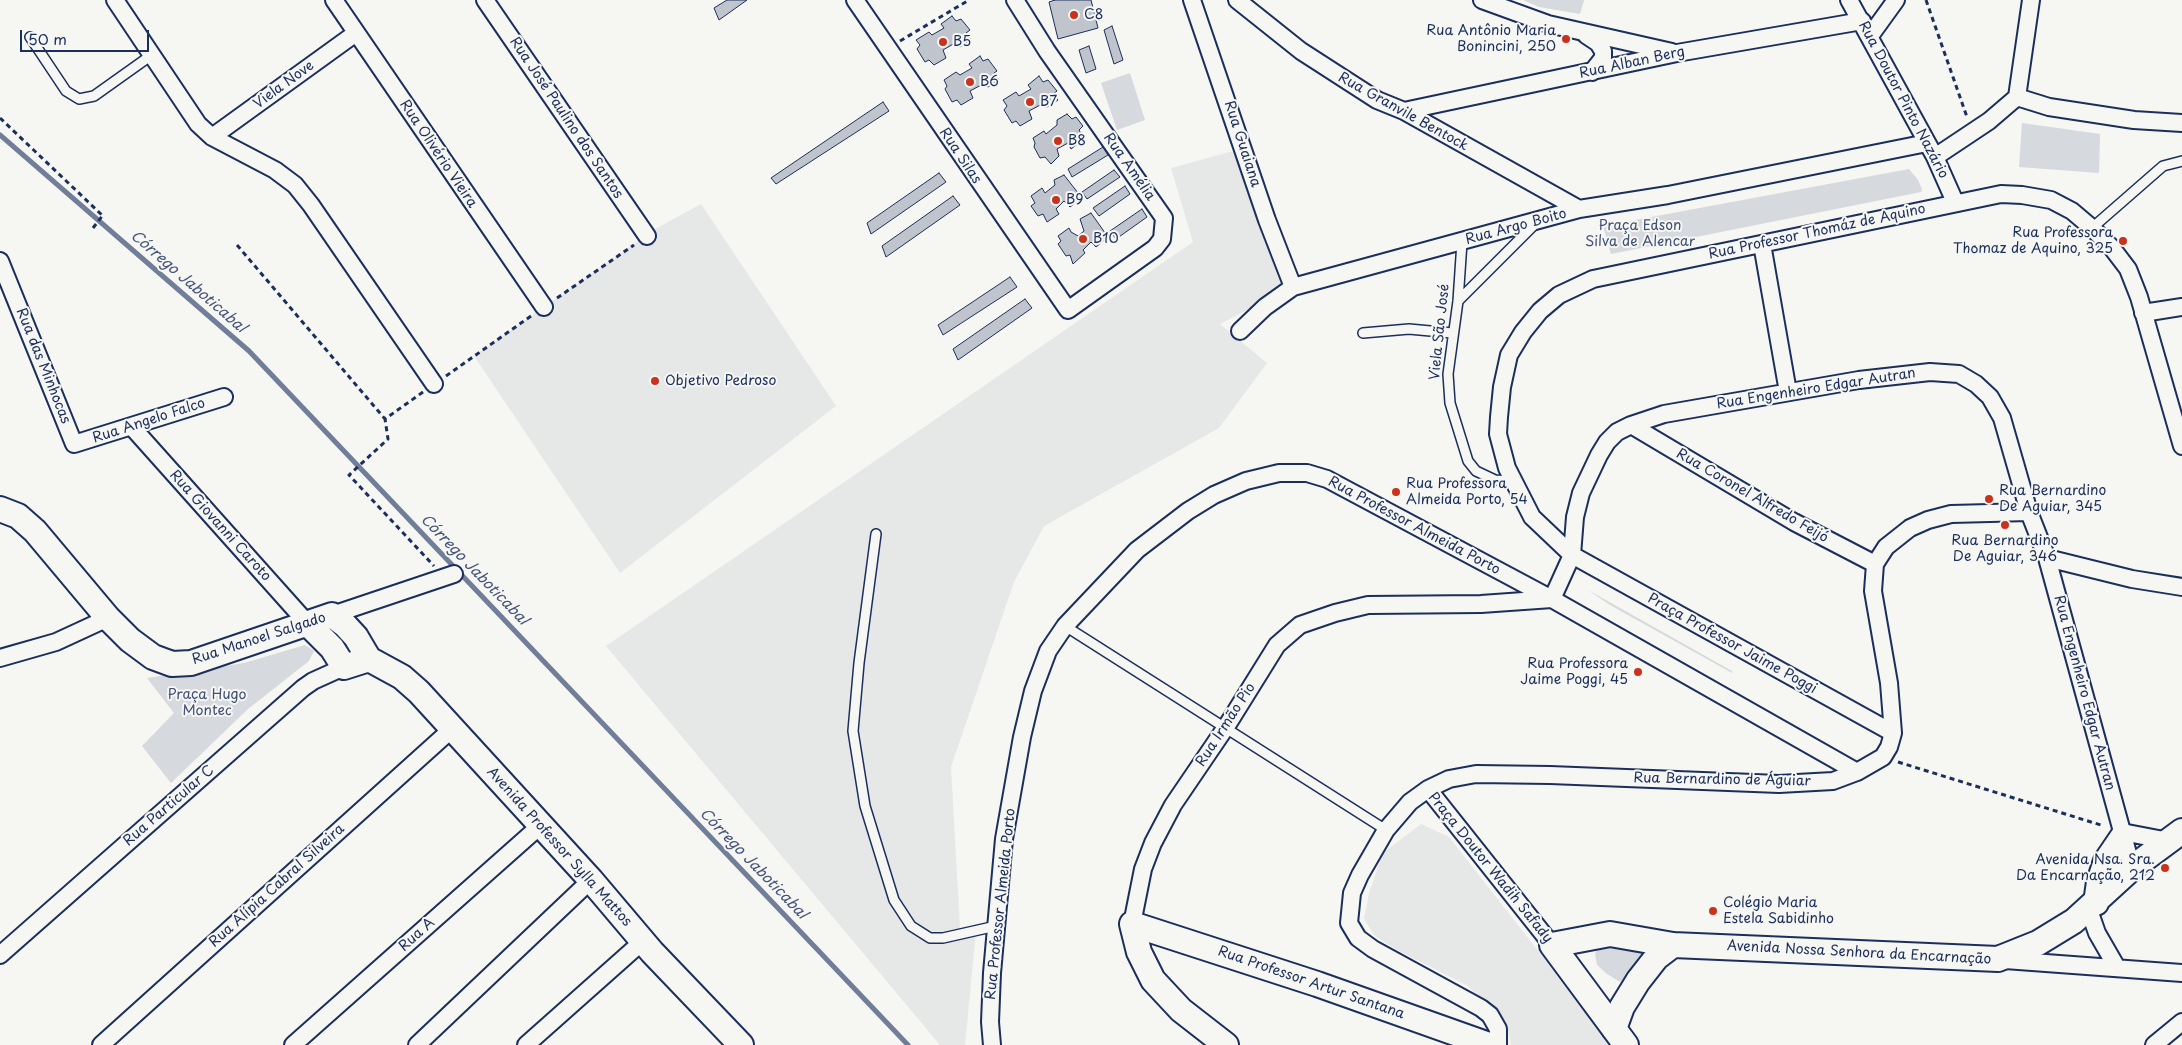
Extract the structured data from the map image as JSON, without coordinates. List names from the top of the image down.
{
  "streets": {
    "street": [
      "Rua Alban Berg",
      "Viela Nove",
      "Rua Doutor Pinto Nazário",
      "Rua Granvile Bentock",
      "Rua José Paulino dos Santos",
      "Rua Guaiana",
      "Rua Olivério Vieira",
      "Rua Silas",
      "Rua Amélia",
      "Rua Argo Boito",
      "Rua Professor Thomáz de Aquino",
      "Rua das Minhocas",
      "Rua Engenheiro Edgar Autran",
      "Rua Angelo Falco",
      "Rua Coronel Alfredo Feijó",
      "Rua Giovanni Caroto",
      "Rua Professor Almeida Porto",
      "Rua Manoel Salgado",
      "Praça Professor Jaime Poggi",
      "Rua Irmão Pio",
      "Rua Bernardino de Águiar",
      "Rua Particular C",
      "Avenida Professor Sylla Mattos",
      "Praça Doutor Wadih Safady",
      "Rua Alípia Cabral Silveira",
      "Rua A",
      "Avenida Nossa Senhora da Encarnação",
      "Rua Professor Artur Santana"
    ],
    "lane": ["Viela São José"]
  },
  "crossings": [
    ["Rua Alban Berg", "Rua Doutor Pinto Nazário"],
    ["Rua Alban Berg", "Rua Granvile Bentock"],
    ["Viela Nove", "Rua Olivério Vieira"],
    ["Rua Doutor Pinto Nazário", "Rua Argo Boito"],
    ["Rua Doutor Pinto Nazário", "Rua Professor Thomáz de Aquino"],
    ["Rua Granvile Bentock", "Rua Argo Boito"],
    ["Rua Guaiana", "Rua Argo Boito"],
    ["Rua Silas", "Rua Amélia"],
    ["Rua Argo Boito", "Viela São José"],
    ["Rua Professor Thomáz de Aquino", "Viela São José"],
    ["Rua Professor Thomáz de Aquino", "Rua Engenheiro Edgar Autran"],
    ["Rua Professor Thomáz de Aquino", "Praça Professor Jaime Poggi"],
    ["Rua das Minhocas", "Rua Angelo Falco"],
    ["Rua Engenheiro Edgar Autran", "Rua Coronel Alfredo Feijó"],
    ["Rua Engenheiro Edgar Autran", "Praça Professor Jaime Poggi"],
    ["Rua Engenheiro Edgar Autran", "Avenida Nossa Senhora da Encarnação"],
    ["Rua Angelo Falco", "Rua Giovanni Caroto"],
    ["Rua Giovanni Caroto", "Rua Manoel Salgado"],
    ["Rua Professor Almeida Porto", "Rua Irmão Pio"],
    ["Rua Irmão Pio", "Rua Professor Artur Santana"],
    ["Rua Bernardino de Águiar", "Praça Doutor Wadih Safady"],
    ["Avenida Professor Sylla Mattos", "Rua Alípia Cabral Silveira"],
    ["Avenida Professor Sylla Mattos", "Rua A"],
    ["Praça Doutor Wadih Safady", "Avenida Nossa Senhora da Encarnação"]
  ],
  "water": ["Córrego Jaboticabal"],
  "parks": ["Praça Edson Silva de Alencar", "Praça Hugo Montec"],
  "places": [
    "C8",
    "Rua Antônio Maria Bonincini, 250",
    "B5",
    "B6",
    "B7",
    "B8",
    "B9",
    "B10",
    "Rua Professora Thomaz de Aquino, 325",
    "Objetivo Pedroso",
    "Rua Professora Almeida Porto, 54",
    "Rua Bernardino De Aguiar, 345",
    "Rua Bernardino De Aguiar, 346",
    "Rua Professora Jaime Poggi, 45",
    "Avenida Nsa. Sra. Da Encarnação, 212",
    "Colégio Maria Estela Sabidinho"
  ],
  "scale_bar": "50 m"
}
